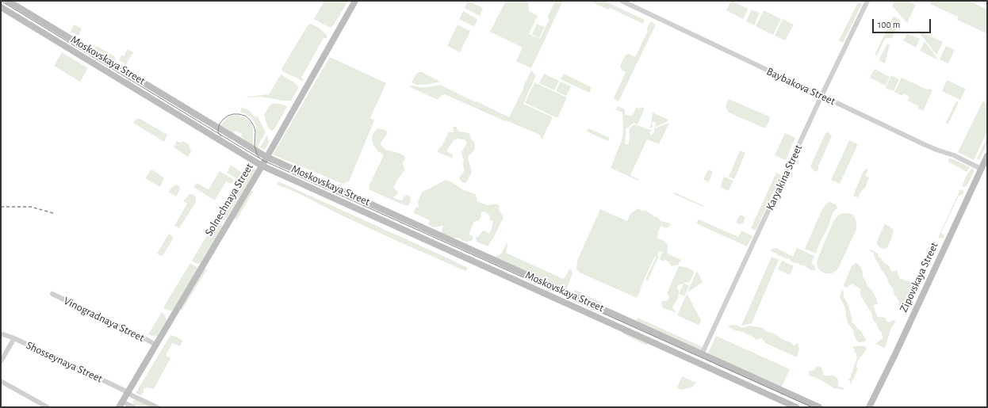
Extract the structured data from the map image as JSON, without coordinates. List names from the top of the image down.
{
  "streets": {
    "street": [
      "Moskovskaya Street",
      "Baybakova Street",
      "Karyakina Street",
      "Solnechnaya Street",
      "Zipovskaya Street",
      "Vinogradnaya Street",
      "Shosseynaya Street"
    ]
  },
  "crossings": [
    ["Moskovskaya Street", "Karyakina Street"],
    ["Moskovskaya Street", "Solnechnaya Street"],
    ["Baybakova Street", "Karyakina Street"],
    ["Baybakova Street", "Zipovskaya Street"],
    ["Solnechnaya Street", "Vinogradnaya Street"],
    ["Solnechnaya Street", "Shosseynaya Street"]
  ],
  "scale_bar": "100 m"
}
